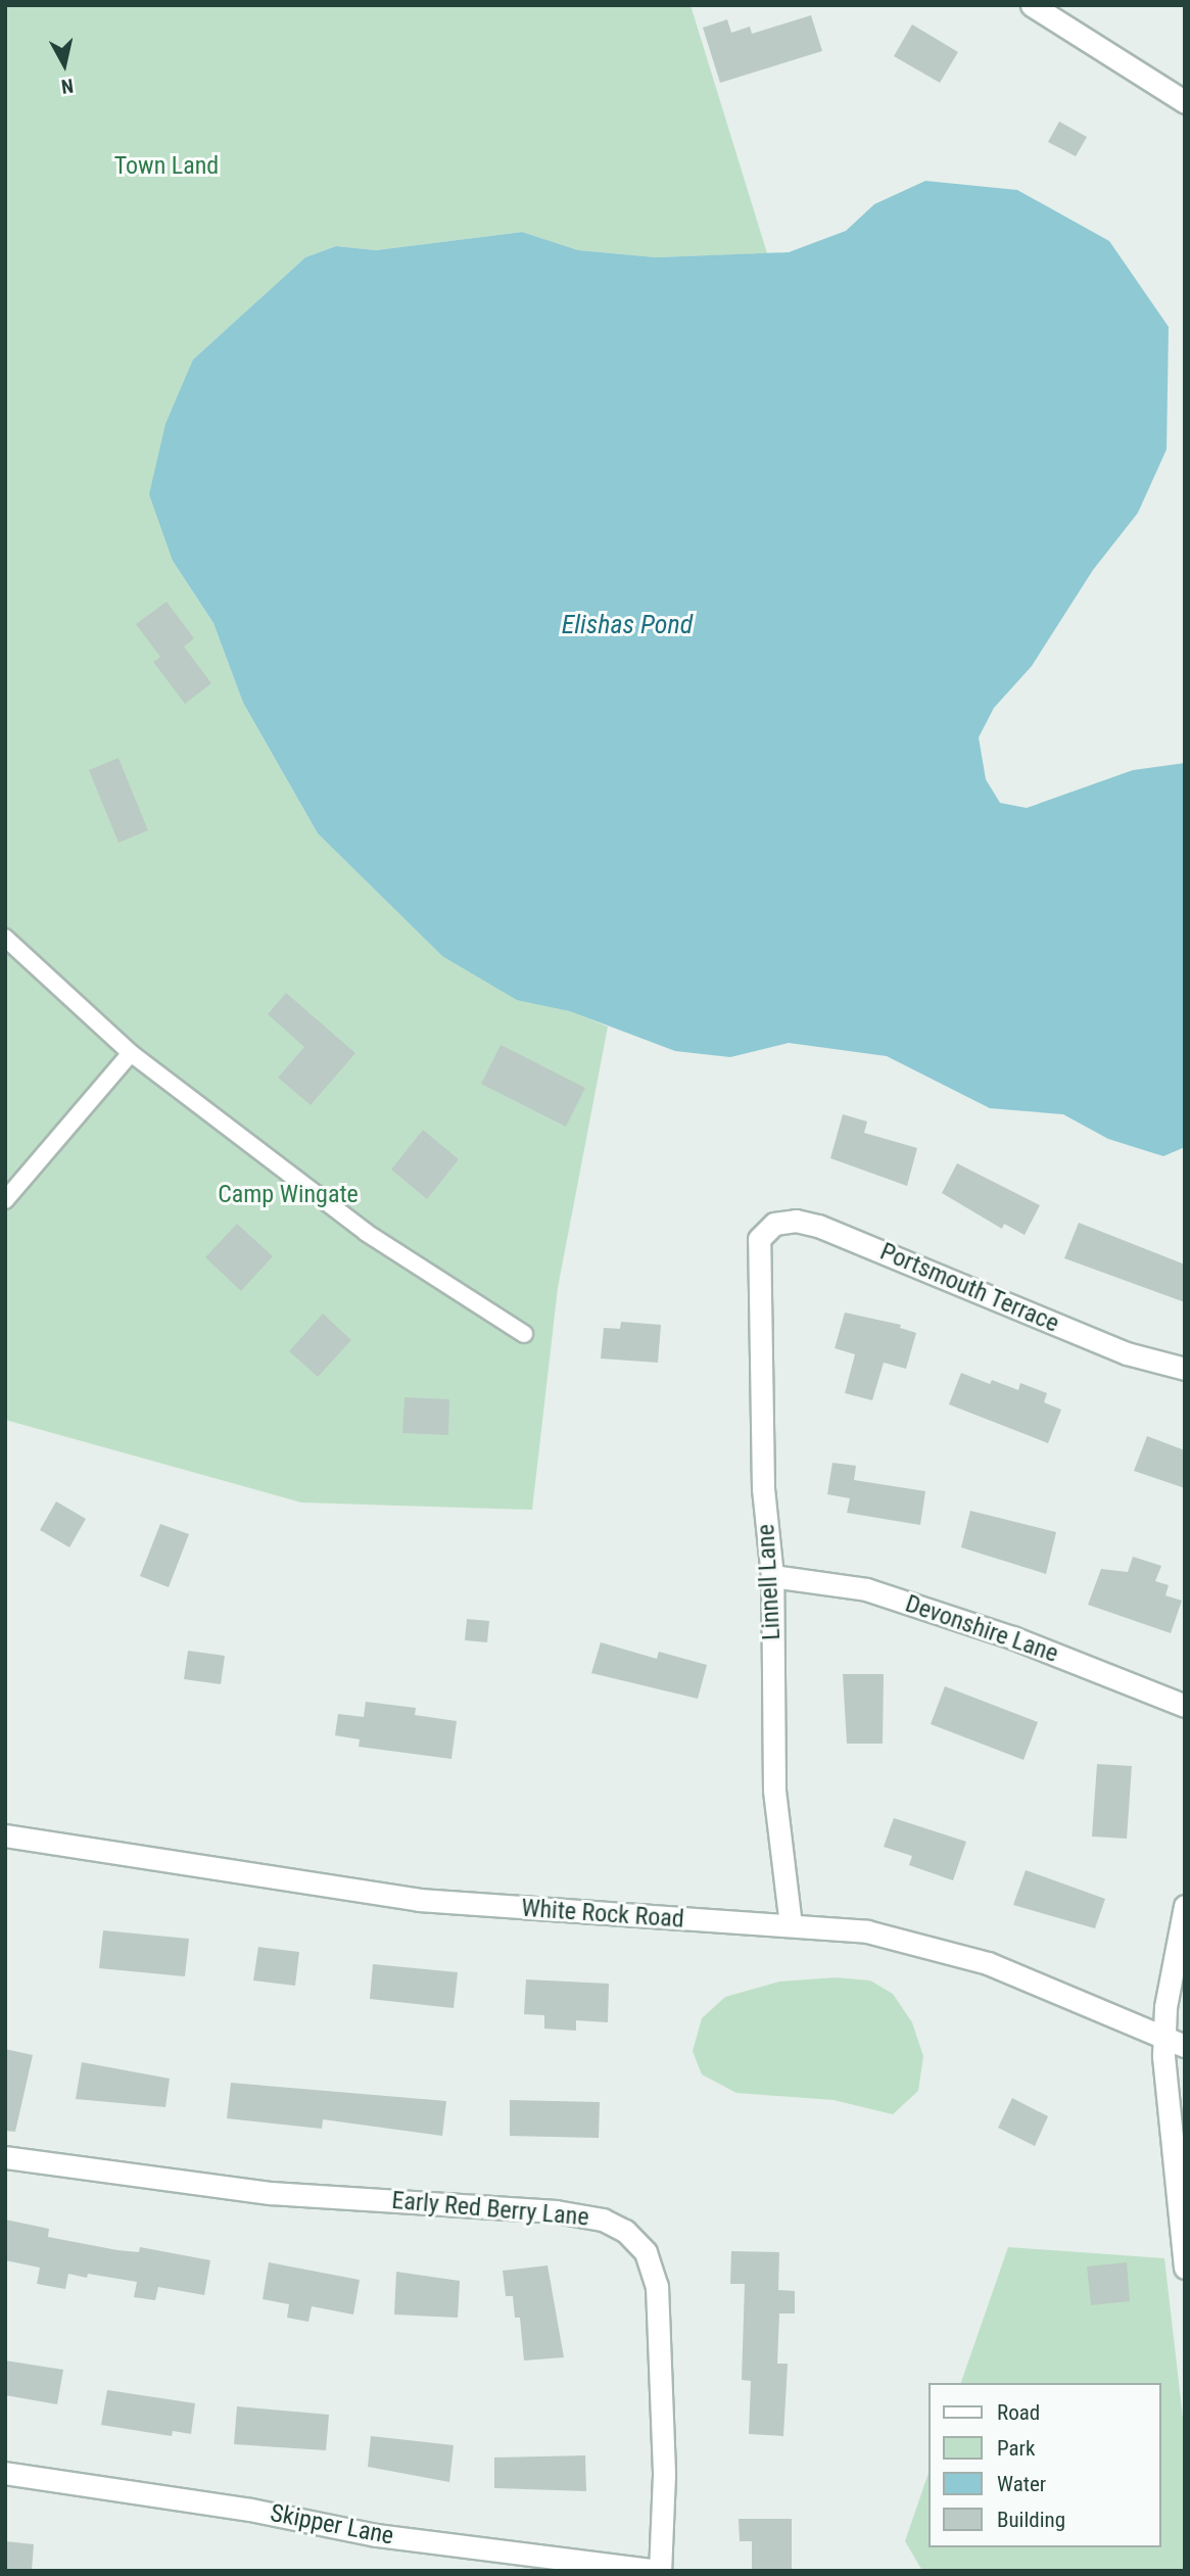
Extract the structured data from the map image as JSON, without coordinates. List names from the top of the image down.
{
  "streets": {
    "street": [
      "Portsmouth Terrace",
      "Linnell Lane",
      "Devonshire Lane",
      "White Rock Road",
      "Early Red Berry Lane",
      "Skipper Lane"
    ]
  },
  "crossings": [
    ["Portsmouth Terrace", "Linnell Lane"],
    ["Linnell Lane", "Devonshire Lane"],
    ["Linnell Lane", "White Rock Road"],
    ["Early Red Berry Lane", "Skipper Lane"]
  ],
  "water": ["Elishas Pond"],
  "parks": ["Town Land", "Camp Wingate"],
  "legend": [
    "Road",
    "Park",
    "Water",
    "Building"
  ],
  "north": "bottom"
}
